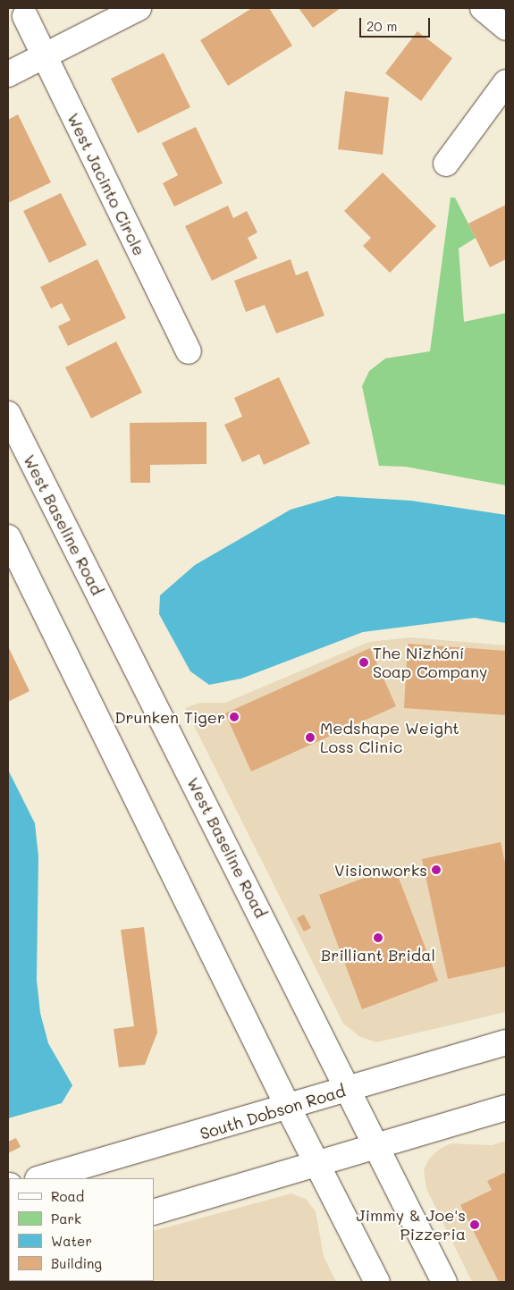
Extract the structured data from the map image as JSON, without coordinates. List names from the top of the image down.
{
  "streets": {
    "main road": ["West Jacinto Circle", "West Baseline Road", "South Dobson Road"]
  },
  "crossings": [
    ["West Baseline Road", "South Dobson Road"]
  ],
  "places": [
    "The Nizhóní Soap Company",
    "Drunken Tiger",
    "Medshape Weight Loss Clinic",
    "Visionworks",
    "Brilliant Bridal",
    "Jimmy & Joe's Pizzeria"
  ],
  "legend": [
    "Road",
    "Park",
    "Water",
    "Building"
  ],
  "scale_bar": "20 m"
}
